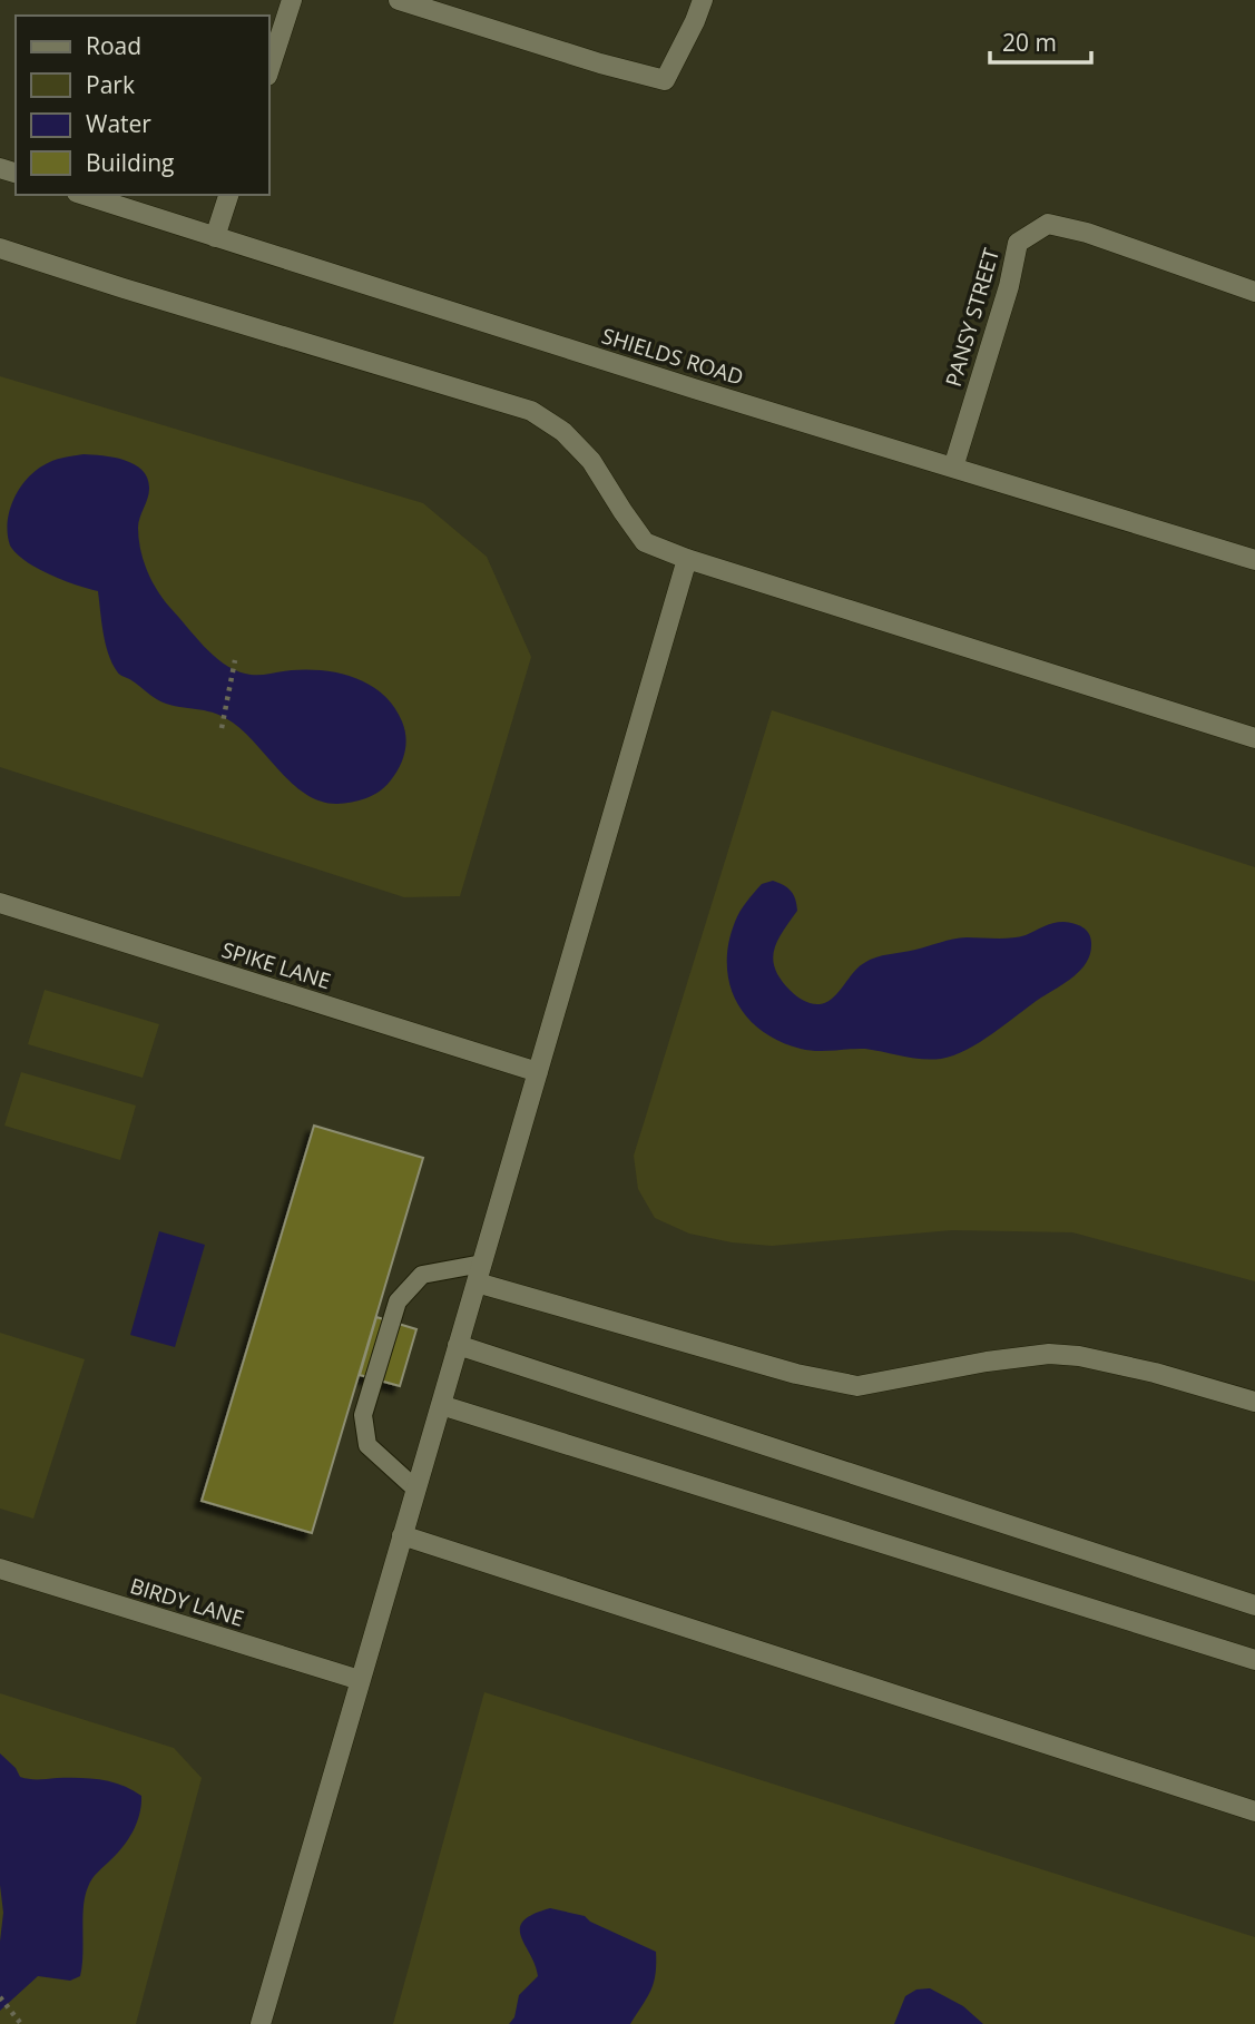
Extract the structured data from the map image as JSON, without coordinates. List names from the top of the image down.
{
  "streets": {
    "street": [
      "PANSY STREET",
      "SHIELDS ROAD",
      "SPIKE LANE",
      "BIRDY LANE"
    ]
  },
  "crossings": [
    ["PANSY STREET", "SHIELDS ROAD"]
  ],
  "legend": [
    "Road",
    "Park",
    "Water",
    "Building"
  ],
  "scale_bar": "20 m"
}
